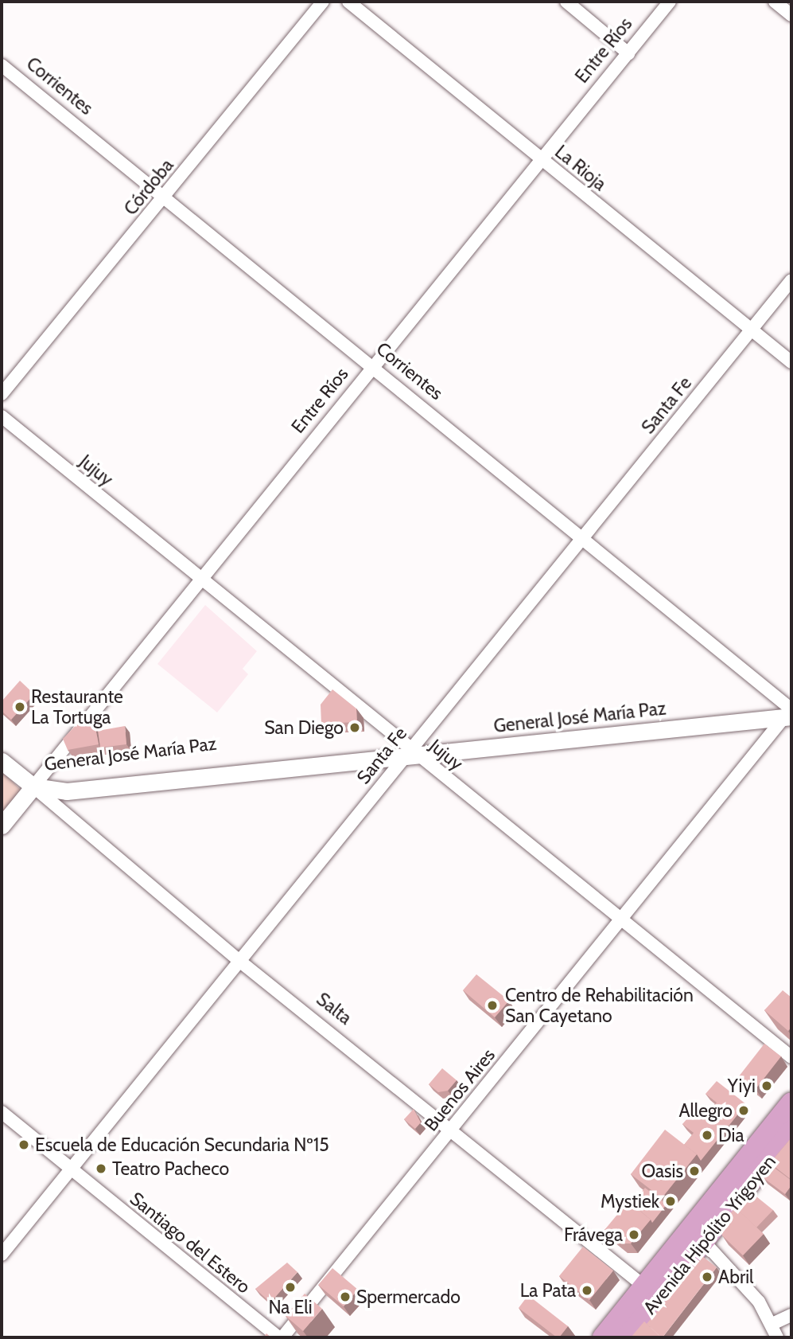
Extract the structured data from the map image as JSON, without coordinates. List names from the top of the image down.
{
  "streets": {
    "main road": ["Avenida Hipólito Yrigoyen"],
    "street": [
      "Entre Ríos",
      "Corrientes",
      "La Rioja",
      "Córdoba",
      "Santa Fe",
      "Jujuy",
      "General José María Paz",
      "Salta",
      "Buenos Aires",
      "Santiago del Estero"
    ]
  },
  "crossings": [
    ["Entre Ríos", "Corrientes"],
    ["Entre Ríos", "La Rioja"],
    ["Entre Ríos", "Jujuy"],
    ["Entre Ríos", "General José María Paz"],
    ["Entre Ríos", "Salta"],
    ["Corrientes", "Córdoba"],
    ["Corrientes", "Santa Fe"],
    ["Corrientes", "General José María Paz"],
    ["Corrientes", "Buenos Aires"],
    ["La Rioja", "Santa Fe"],
    ["Santa Fe", "Jujuy"],
    ["Santa Fe", "General José María Paz"],
    ["Santa Fe", "Salta"],
    ["Santa Fe", "Santiago del Estero"],
    ["Jujuy", "General José María Paz"],
    ["Jujuy", "Buenos Aires"],
    ["General José María Paz", "Salta"],
    ["General José María Paz", "Buenos Aires"],
    ["Salta", "Buenos Aires"],
    ["Salta", "Avenida Hipólito Yrigoyen"],
    ["Buenos Aires", "Santiago del Estero"]
  ],
  "places": [
    "Restaurante La Tortuga",
    "San Diego",
    "Centro de Rehabilitación San Cayetano",
    "Yiyi",
    "Allegro",
    "Dia",
    "Escuela de Educación Secundaria Nº15",
    "Teatro Pacheco",
    "Oasis",
    "Mystiek",
    "Frávega",
    "Abril",
    "Na Eli",
    "La Pata",
    "Spermercado"
  ]
}
